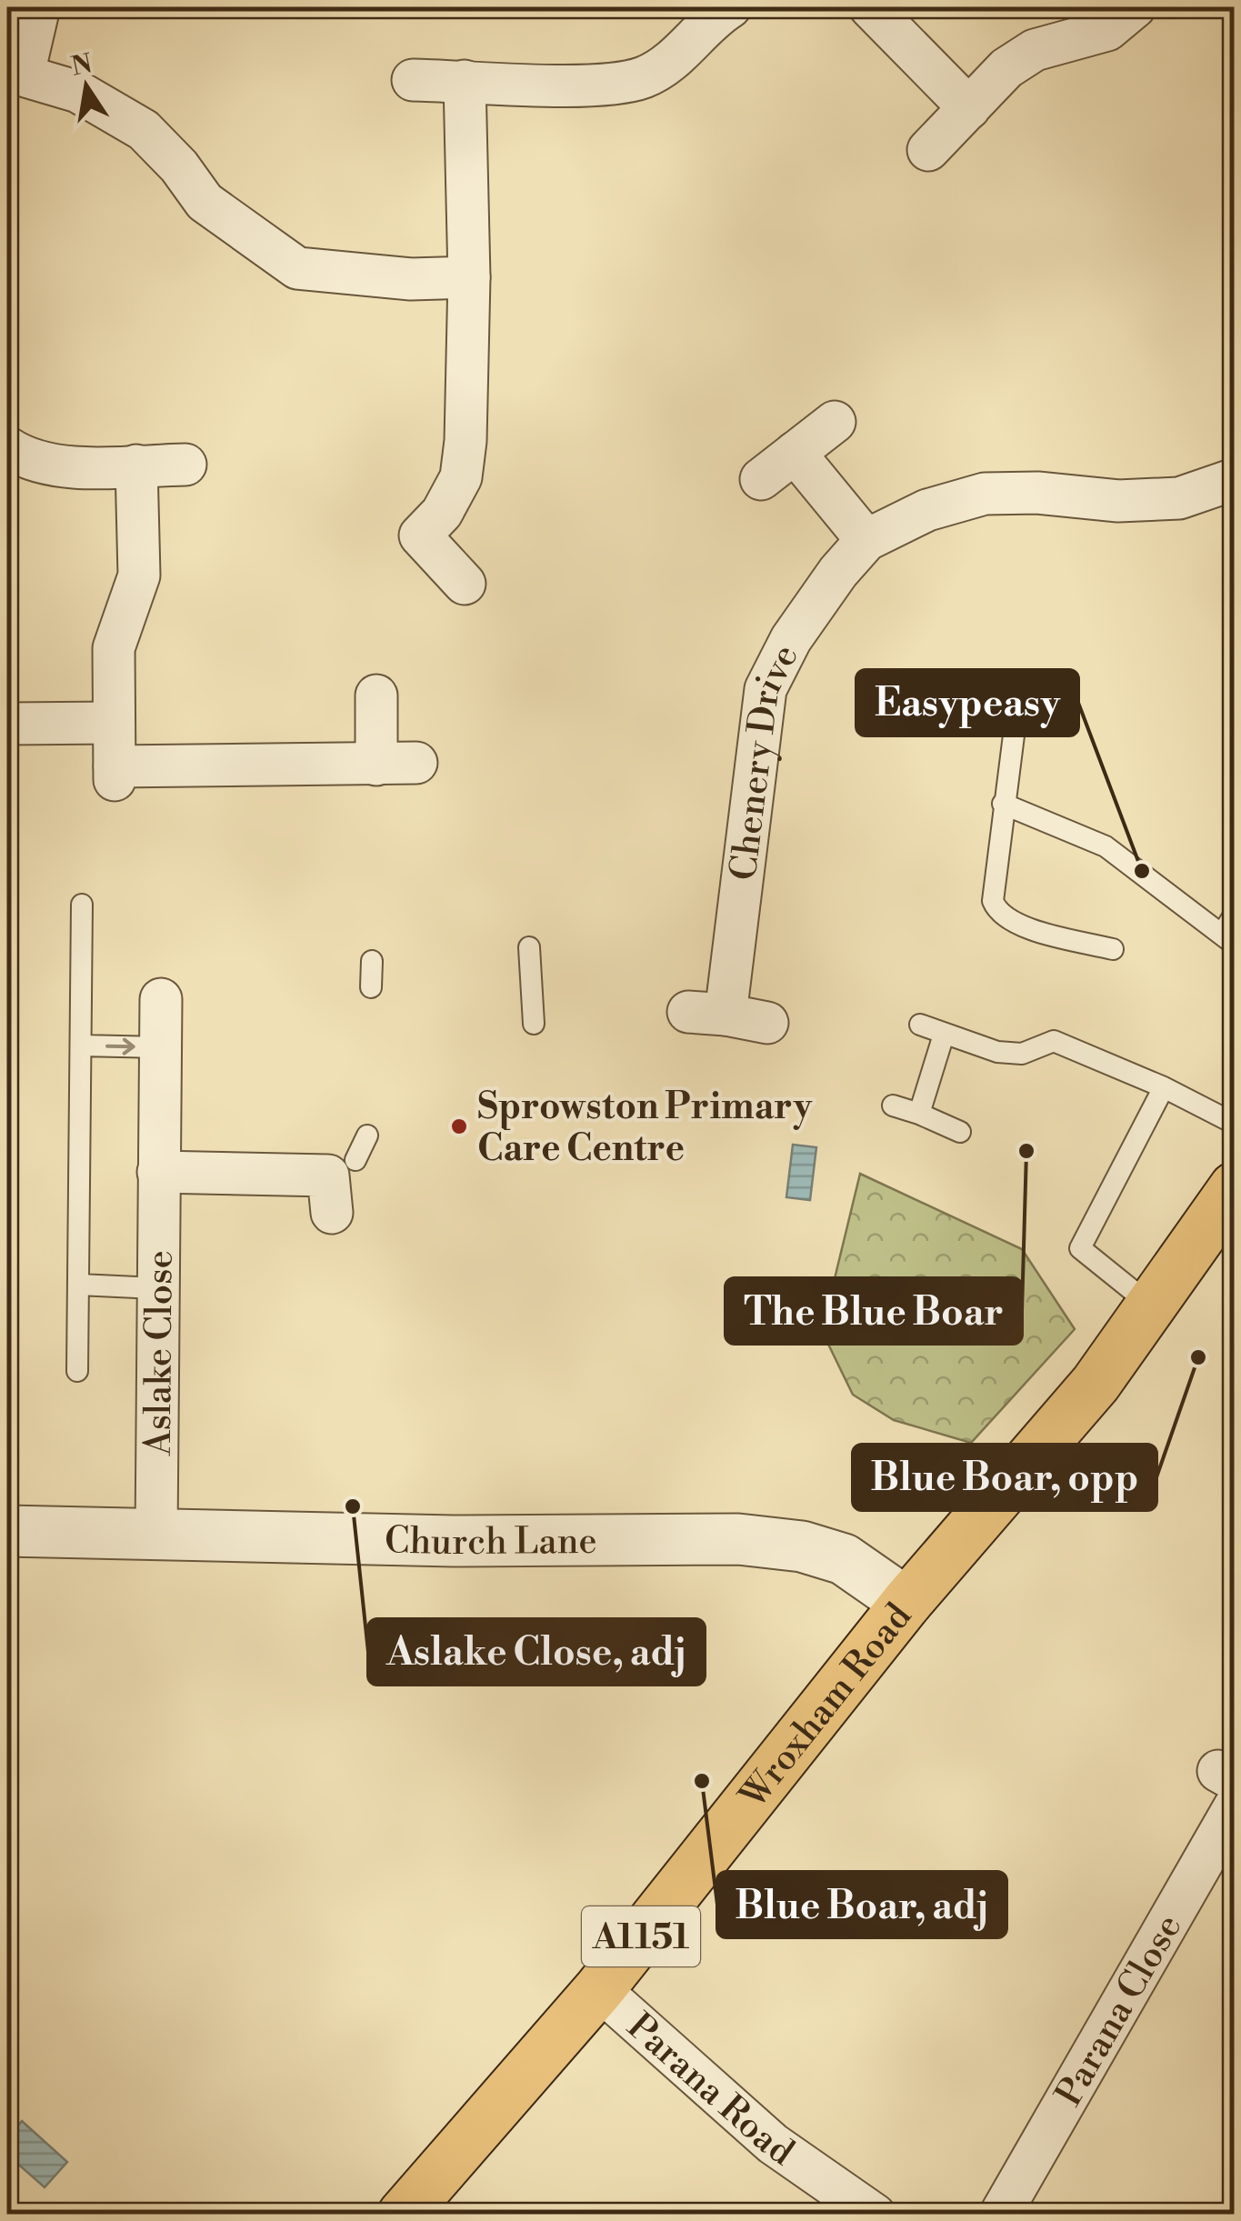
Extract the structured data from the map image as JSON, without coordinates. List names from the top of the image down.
{
  "streets": {
    "main road": ["Wroxham Road", "A1151"],
    "street": [
      "Chenery Drive",
      "Aslake Close",
      "Church Lane",
      "Parana Close",
      "Parana Road"
    ]
  },
  "crossings": [
    ["Aslake Close", "Church Lane"],
    ["Church Lane", "Wroxham Road"],
    ["Wroxham Road", "Parana Road"]
  ],
  "places": [
    "Easypeasy",
    "Sprowston Primary Care Centre",
    "The Blue Boar",
    "Blue Boar, opp",
    "Aslake Close, adj",
    "Blue Boar, adj"
  ],
  "north": "top"
}
